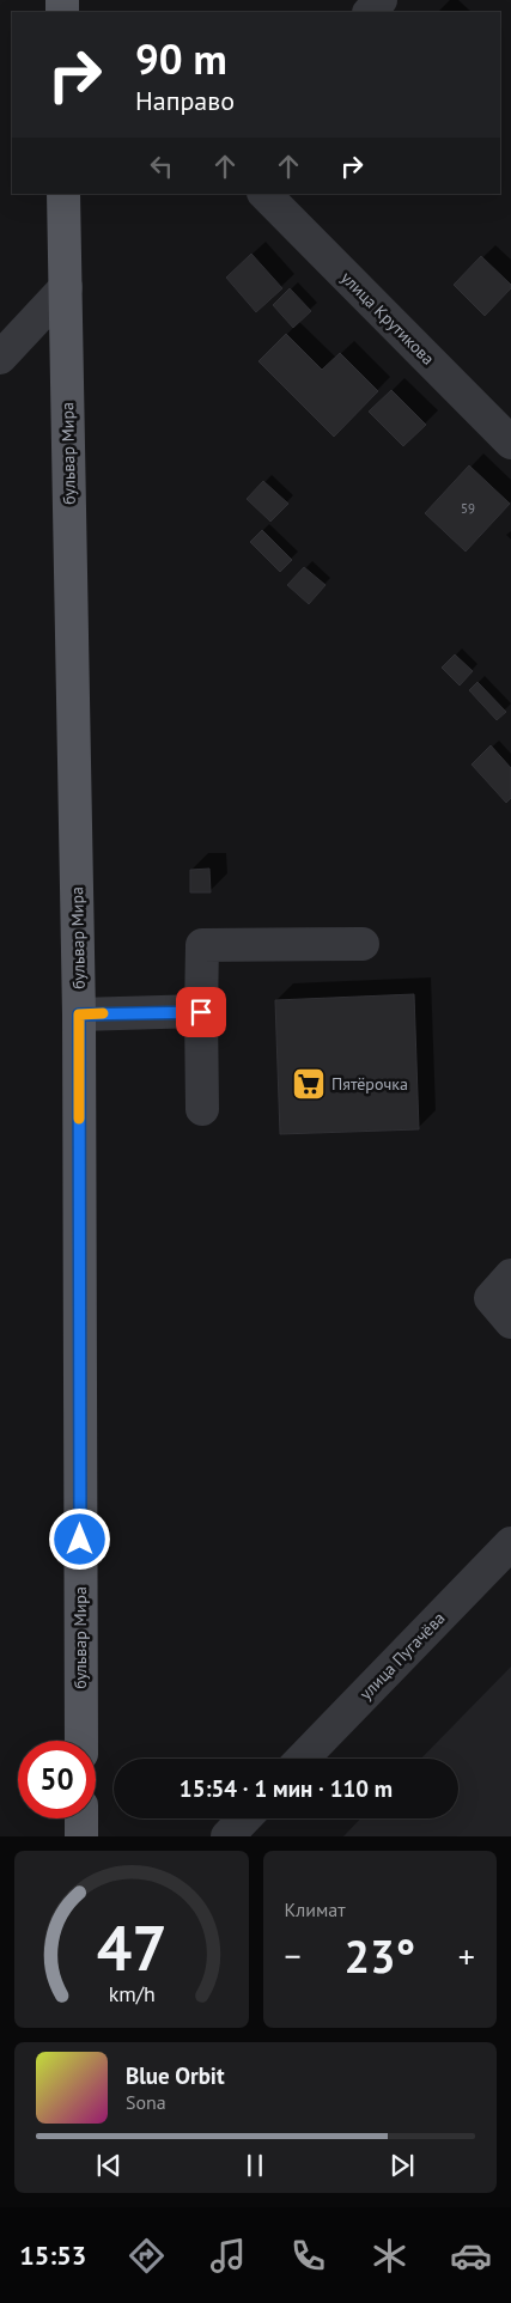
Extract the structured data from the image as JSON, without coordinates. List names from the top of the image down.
{
  "streets": {
    "main road": ["бульвар Мира"],
    "street": ["улица Крутикова", "улица Пугачёва"]
  },
  "places": {
    "supermarket": ["Пятёрочка"]
  },
  "house_numbers": ["59"],
  "page": {
    "turn": ["90 m", "Направо"],
    "limit": "50",
    "trip": "15:54 · 1 мин · 110 m",
    "tile": "Климат",
    "heat": ["−", "23°", "+"],
    "song": ["Blue Orbit", "Sona"],
    "tabs": "15:53",
    "gauge": ["47", "km/h"]
  }
}
